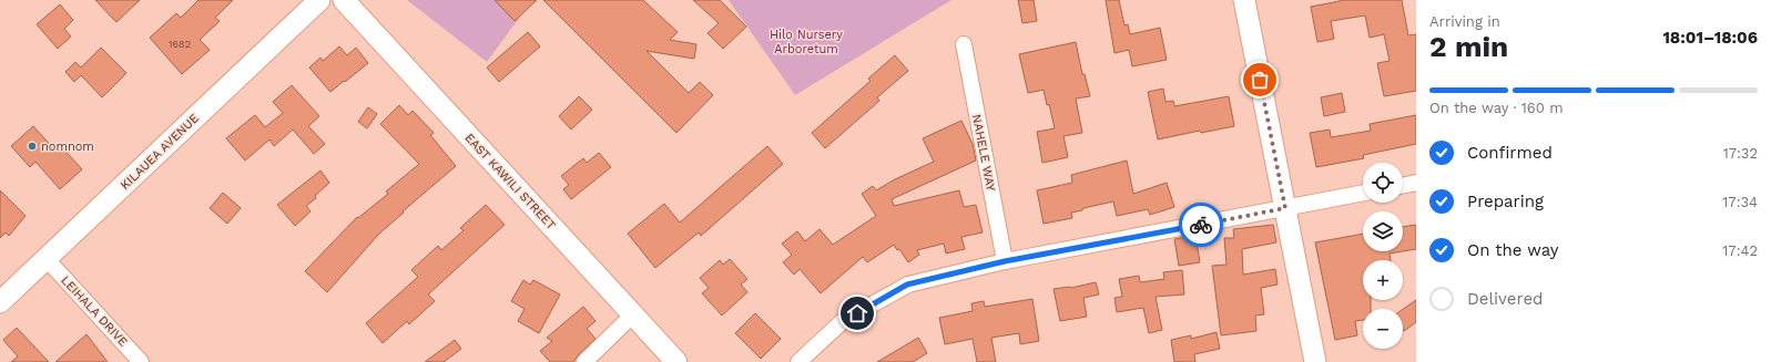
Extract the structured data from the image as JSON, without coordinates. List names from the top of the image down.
{
  "streets": {
    "street": [
      "KILAUEA AVENUE",
      "NAHELE WAY",
      "EAST KAWILI STREET",
      "LEIHALA DRIVE"
    ]
  },
  "crossings": [
    ["KILAUEA AVENUE", "LEIHALA DRIVE"]
  ],
  "parks": ["Hilo Nursery Arboretum"],
  "places": ["nomnom"],
  "house_numbers": ["1682"],
  "page": {
    "heading": ["2 min", "Arriving in", "18:01–18:06"],
    "bar": "On the way · 160 m",
    "list": [
      ["Confirmed", "17:32"],
      ["Preparing", "17:34"],
      ["On the way", "17:42"],
      "Delivered"
    ],
    "map_buttons": ["+", "−"]
  }
}
